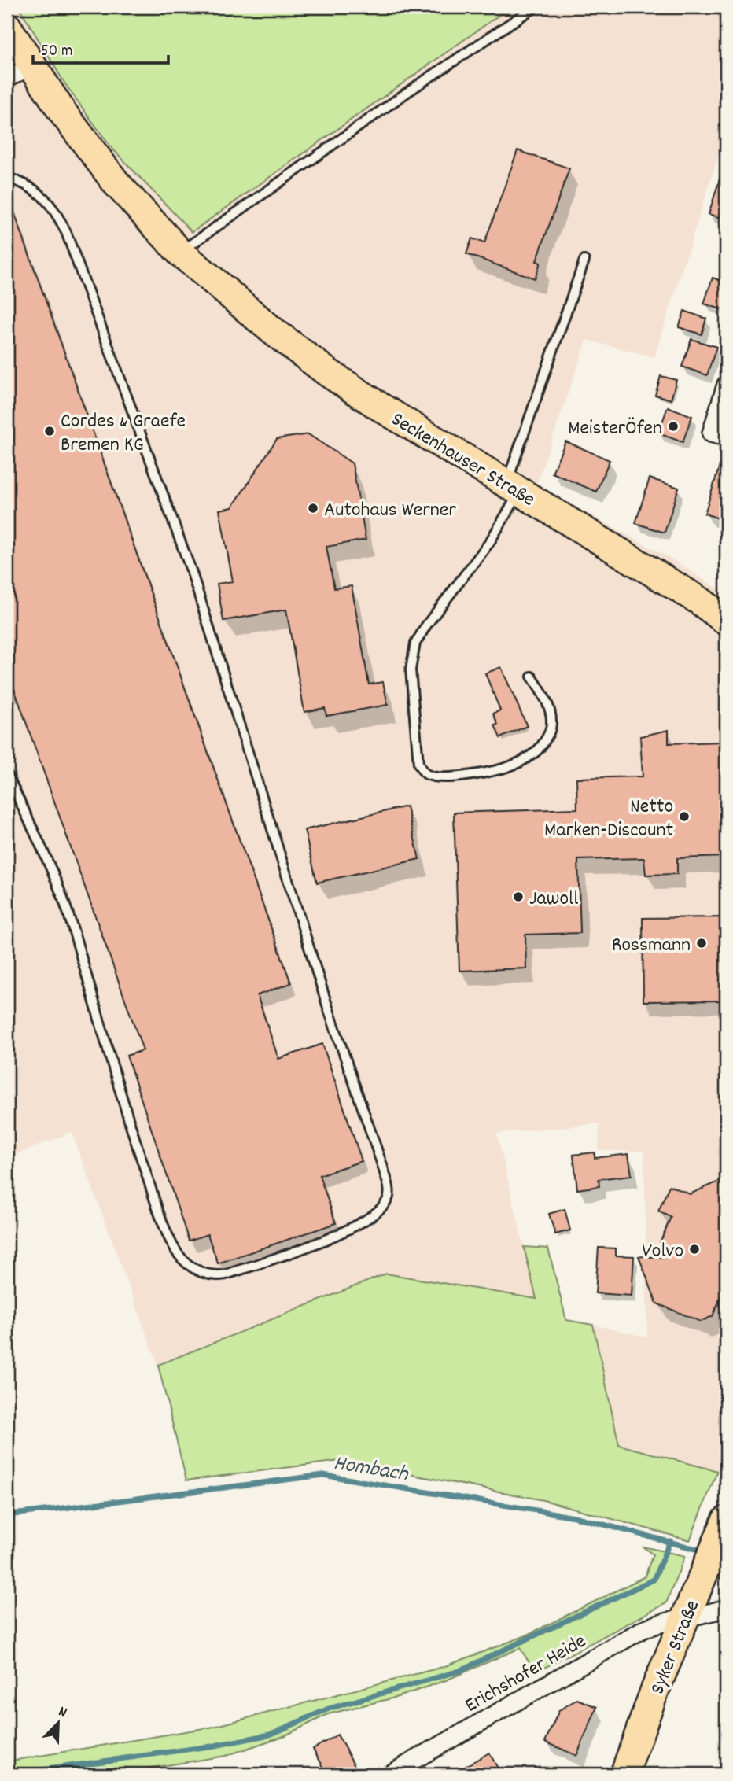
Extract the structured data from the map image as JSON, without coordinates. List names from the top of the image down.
{
  "streets": {
    "main road": ["Seckenhauser Straße", "Syker Straße"],
    "street": ["Erichshofer Heide"]
  },
  "crossings": [
    ["Syker Straße", "Erichshofer Heide"]
  ],
  "water": ["Hombach"],
  "places": [
    "MeisterÖfen",
    "Cordes & Graefe Bremen KG",
    "Autohaus Werner",
    "Netto Marken-Discount",
    "Jawoll",
    "Rossmann",
    "Volvo"
  ],
  "scale_bar": "50 m",
  "north": "top right"
}
